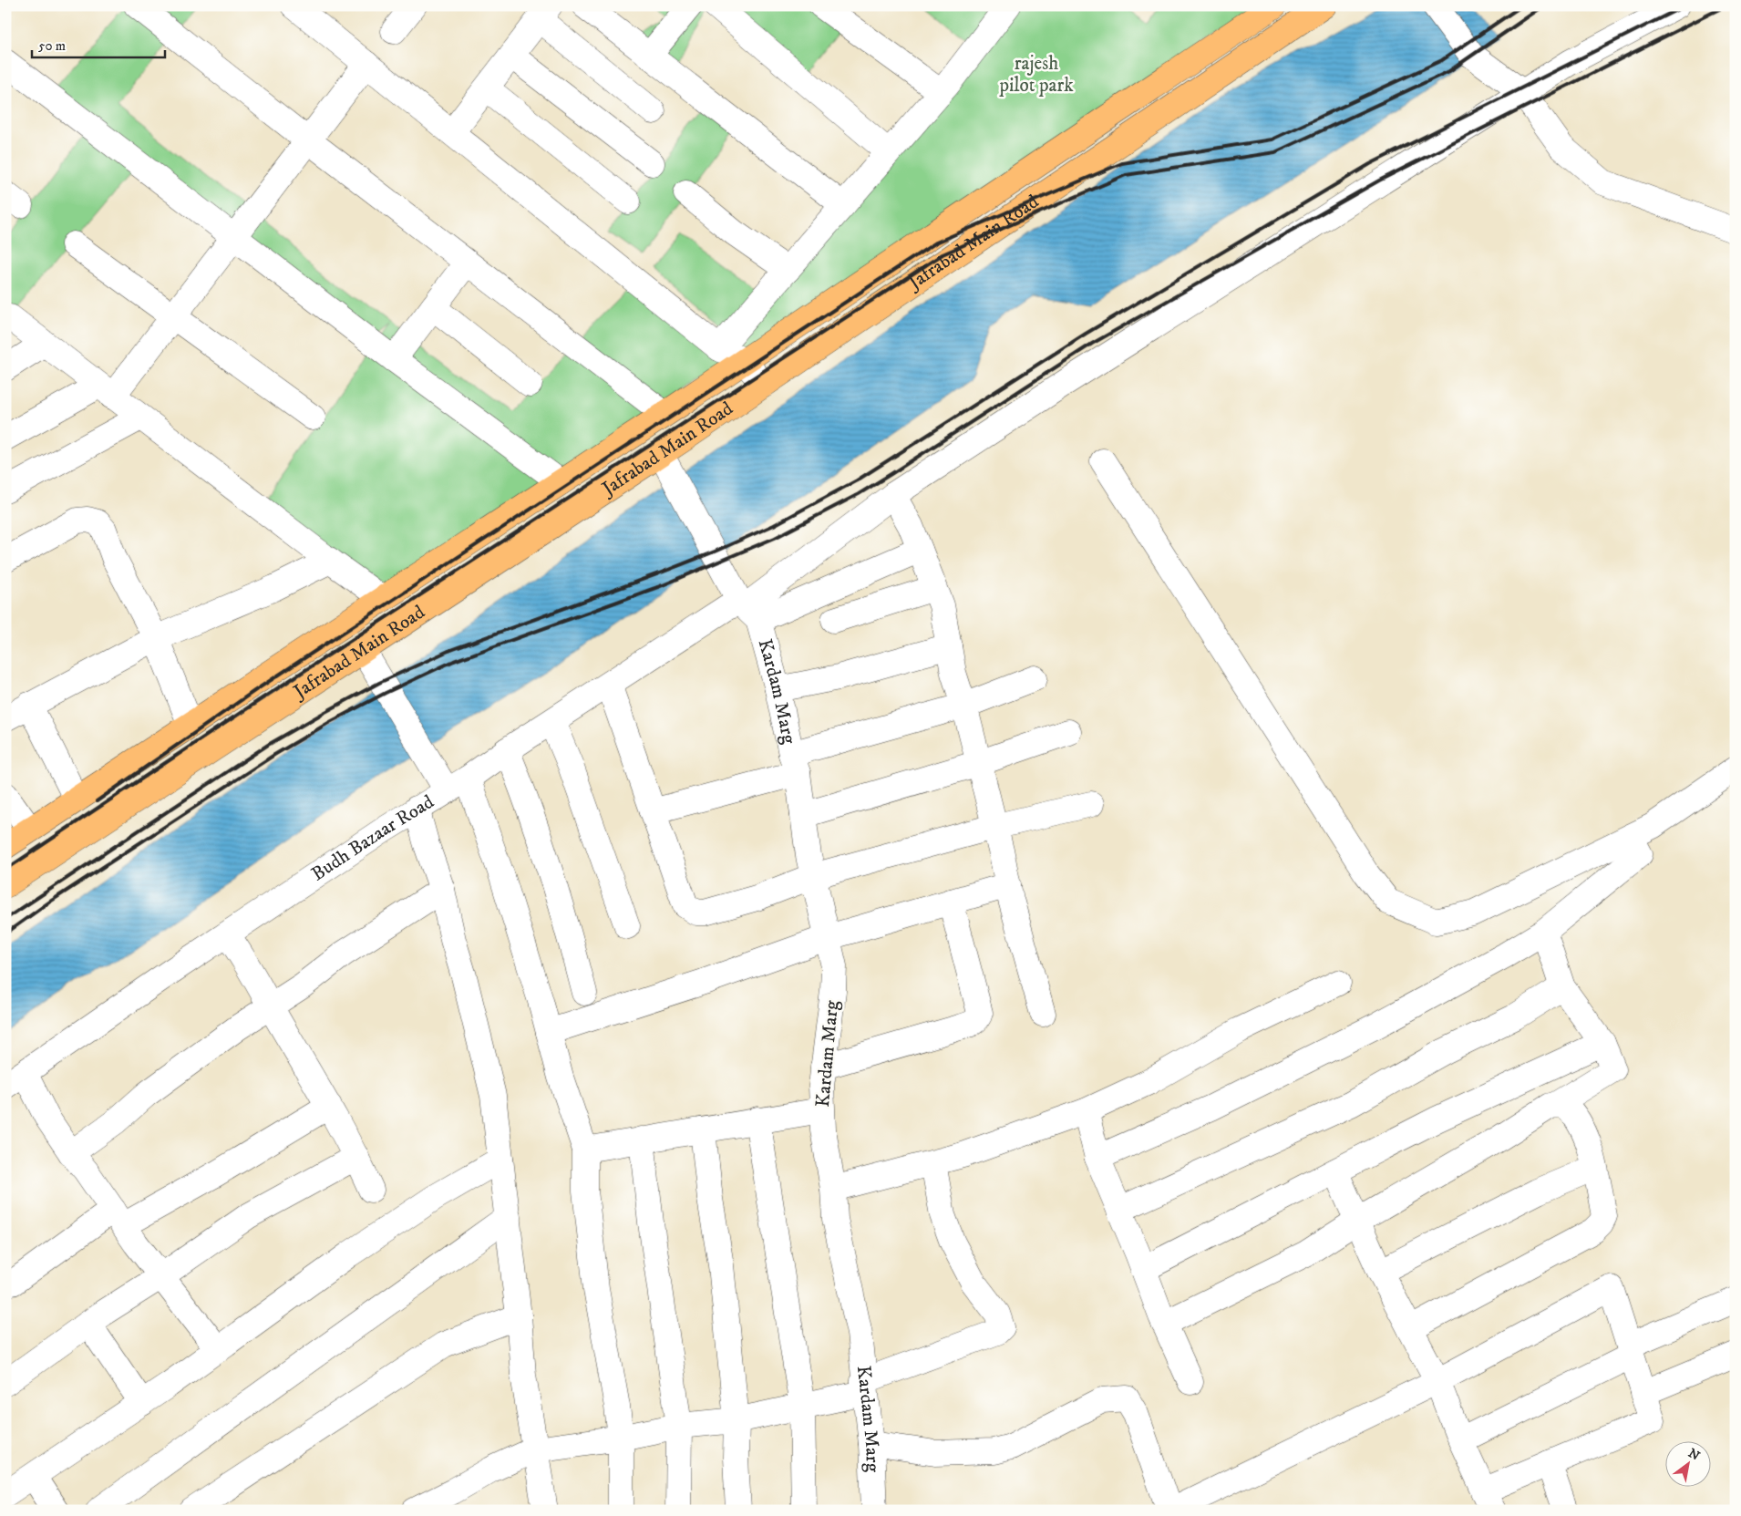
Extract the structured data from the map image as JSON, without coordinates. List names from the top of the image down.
{
  "streets": {
    "main road": ["Jafrabad Main Road"],
    "street": ["Kardam Marg", "Budh Bazaar Road"]
  },
  "crossings": [
    ["Jafrabad Main Road", "Kardam Marg"],
    ["Kardam Marg", "Budh Bazaar Road"]
  ],
  "parks": ["rajesh pilot park"],
  "scale_bar": "50 m",
  "north": "top right"
}
